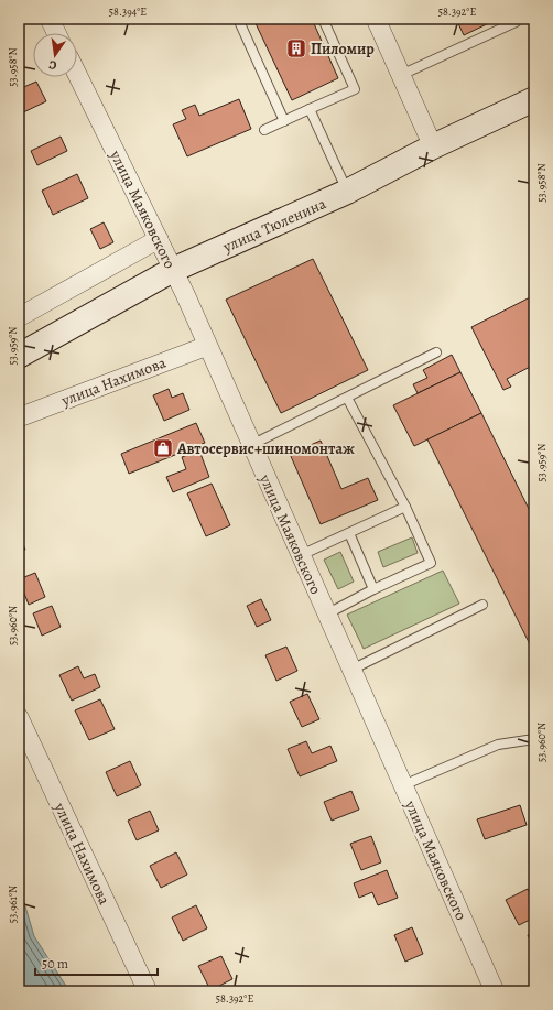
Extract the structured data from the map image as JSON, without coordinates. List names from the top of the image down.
{
  "streets": {
    "main road": ["улица Тюленина"],
    "street": ["улица Маяковского", "улица Нахимова"]
  },
  "crossings": [
    ["улица Маяковского", "улица Тюленина"],
    ["улица Маяковского", "улица Нахимова"]
  ],
  "places": {
    "building": ["Пиломир"],
    "shop": ["Автосервис+шиномонтаж"]
  },
  "scale_bar": "50 m",
  "north": "bottom",
  "coordinates": [
    "58.394°E",
    "58.392°E",
    "53.958°N",
    "53.959°N",
    "53.960°N",
    "53.961°N"
  ]
}
